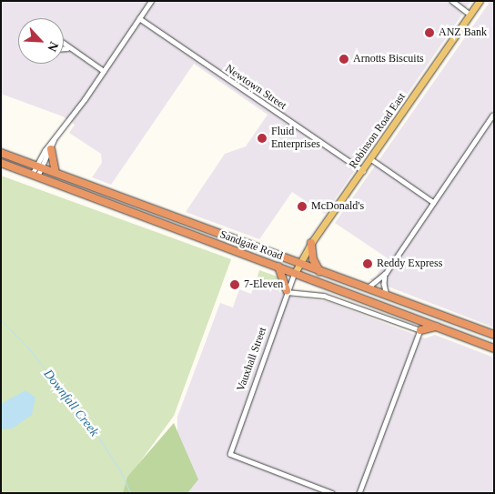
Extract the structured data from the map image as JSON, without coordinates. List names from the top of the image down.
{
  "streets": {
    "highway": ["Sandgate Road"],
    "main road": ["Robinson Road East"],
    "street": ["Newtown Street", "Vauxhall Street"]
  },
  "crossings": [
    ["Newtown Street", "Robinson Road East"],
    ["Robinson Road East", "Sandgate Road"],
    ["Robinson Road East", "Vauxhall Street"],
    ["Sandgate Road", "Vauxhall Street"]
  ],
  "water": ["Downfall Creek"],
  "places": [
    "ANZ Bank",
    "Arnotts Biscuits",
    "Fluid Enterprises",
    "McDonald's",
    "Reddy Express",
    "7-Eleven"
  ],
  "north": "bottom right"
}
